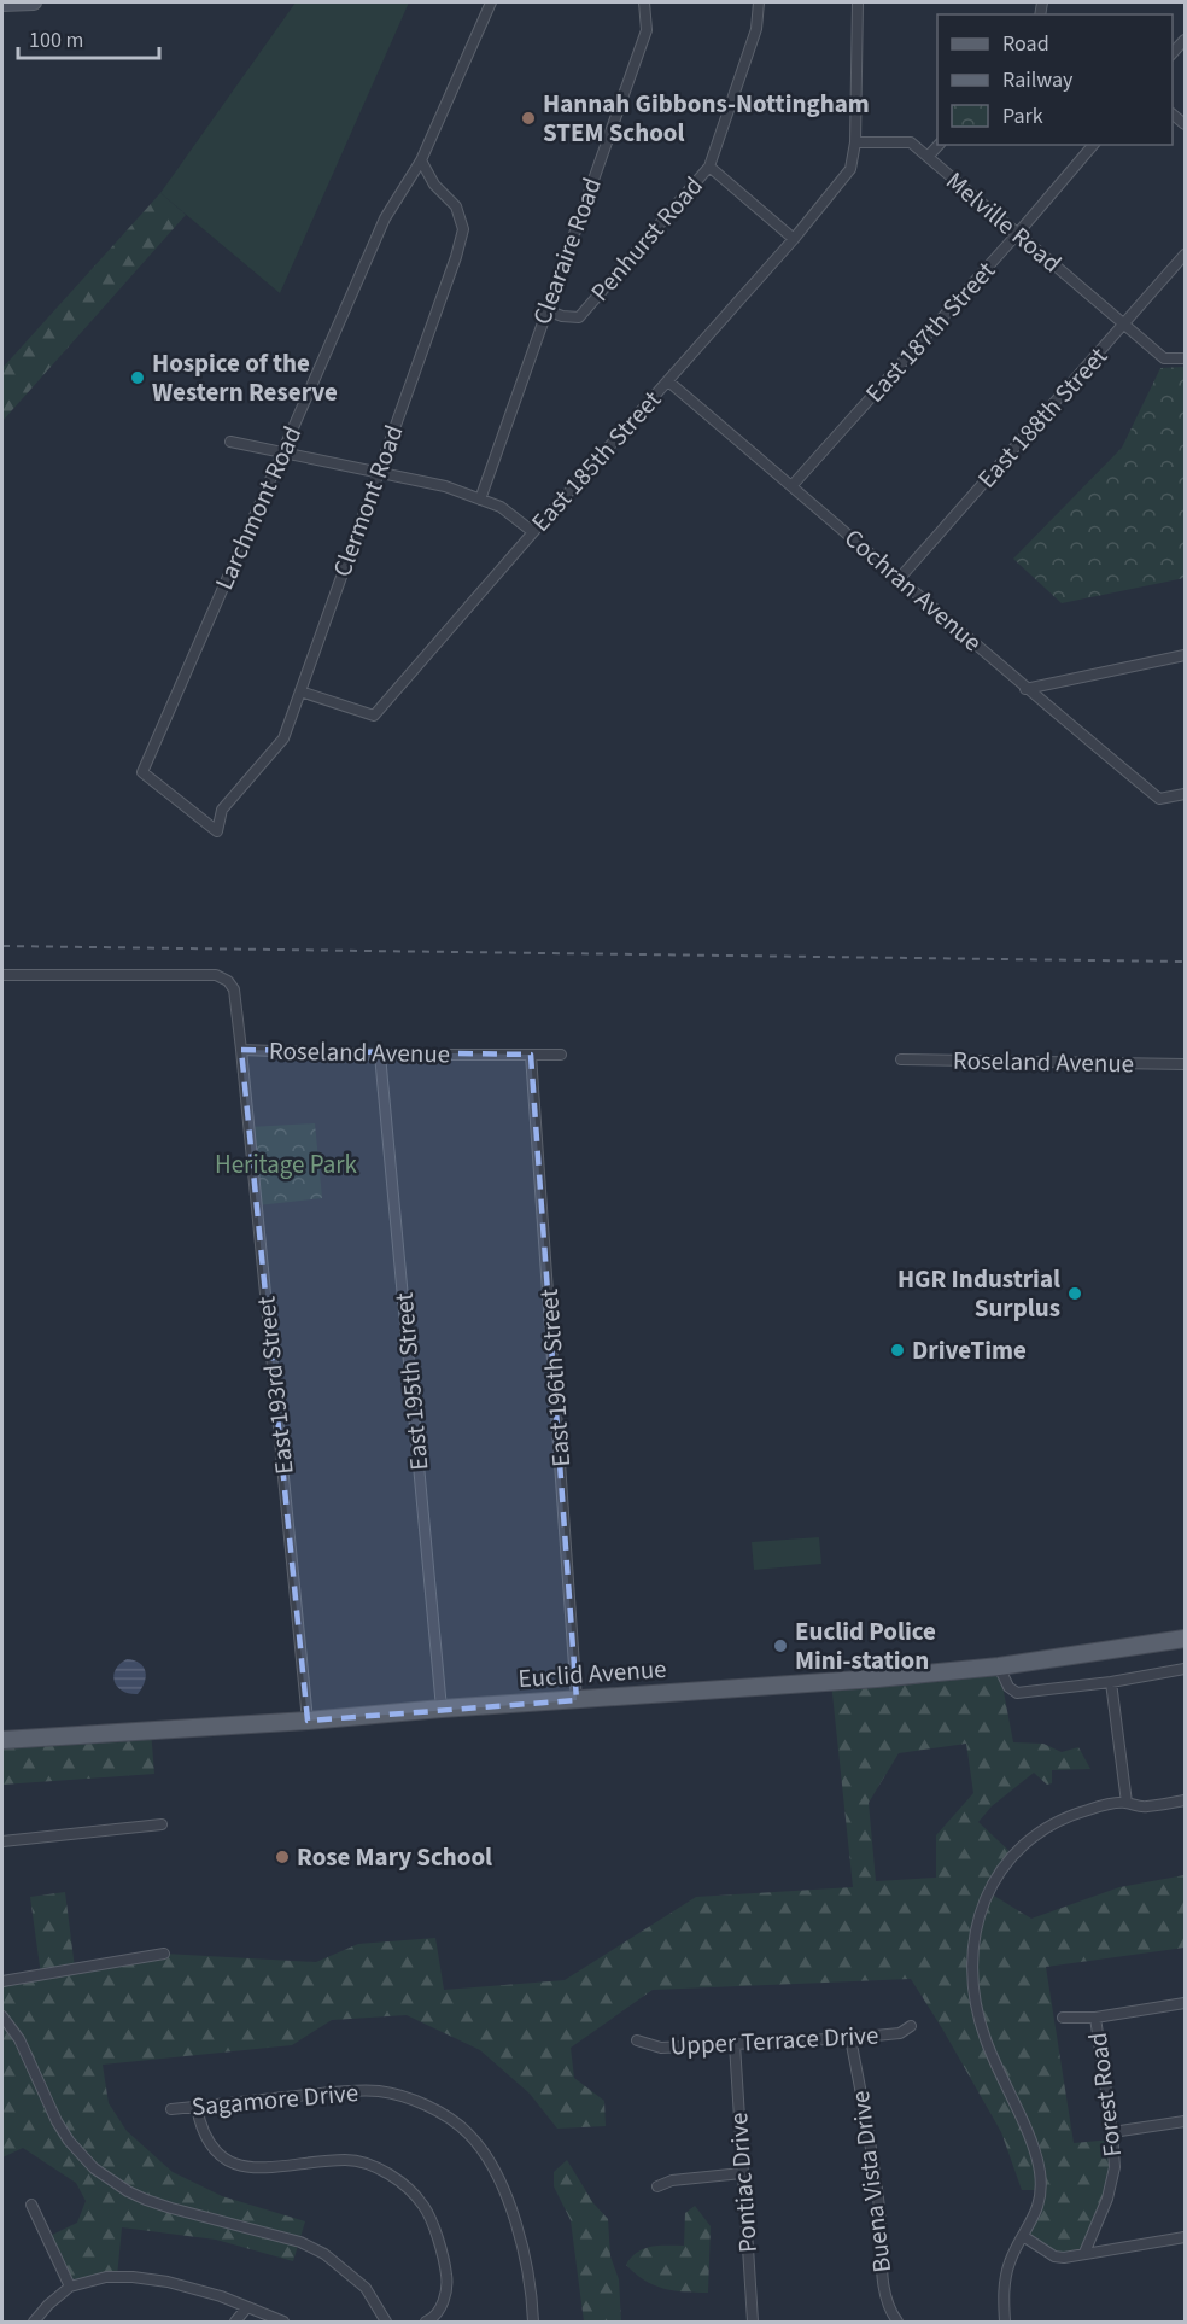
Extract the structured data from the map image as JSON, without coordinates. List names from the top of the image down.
{
  "streets": {
    "main road": ["Euclid Avenue"],
    "street": [
      "Melville Road",
      "Penhurst Road",
      "Clearaire Road",
      "East 187th Street",
      "East 188th Street",
      "East 185th Street",
      "Clermont Road",
      "Larchmont Road",
      "Cochran Avenue",
      "Roseland Avenue",
      "East 196th Street",
      "East 195th Street",
      "East 193rd Street",
      "Upper Terrace Drive",
      "Forest Road",
      "Sagamore Drive",
      "Buena Vista Drive",
      "Pontiac Drive"
    ]
  },
  "crossings": [
    ["Melville Road", "East 187th Street"],
    ["Melville Road", "East 188th Street"],
    ["Melville Road", "East 185th Street"],
    ["Penhurst Road", "Clearaire Road"],
    ["East 187th Street", "Cochran Avenue"],
    ["East 188th Street", "Cochran Avenue"],
    ["East 185th Street", "Clermont Road"],
    ["East 185th Street", "Cochran Avenue"],
    ["Clermont Road", "Larchmont Road"],
    ["Roseland Avenue", "East 196th Street"],
    ["Roseland Avenue", "East 195th Street"],
    ["Roseland Avenue", "East 193rd Street"],
    ["East 196th Street", "Euclid Avenue"],
    ["East 195th Street", "Euclid Avenue"],
    ["East 193rd Street", "Euclid Avenue"],
    ["Upper Terrace Drive", "Buena Vista Drive"],
    ["Upper Terrace Drive", "Pontiac Drive"]
  ],
  "parks": ["Heritage Park"],
  "places": [
    "Hannah Gibbons-Nottingham STEM School",
    "Hospice of the Western Reserve",
    "HGR Industrial Surplus",
    "DriveTime",
    "Euclid Police Mini-station",
    "Rose Mary School"
  ],
  "legend": ["Road", "Railway", "Park"],
  "scale_bar": "100 m"
}
